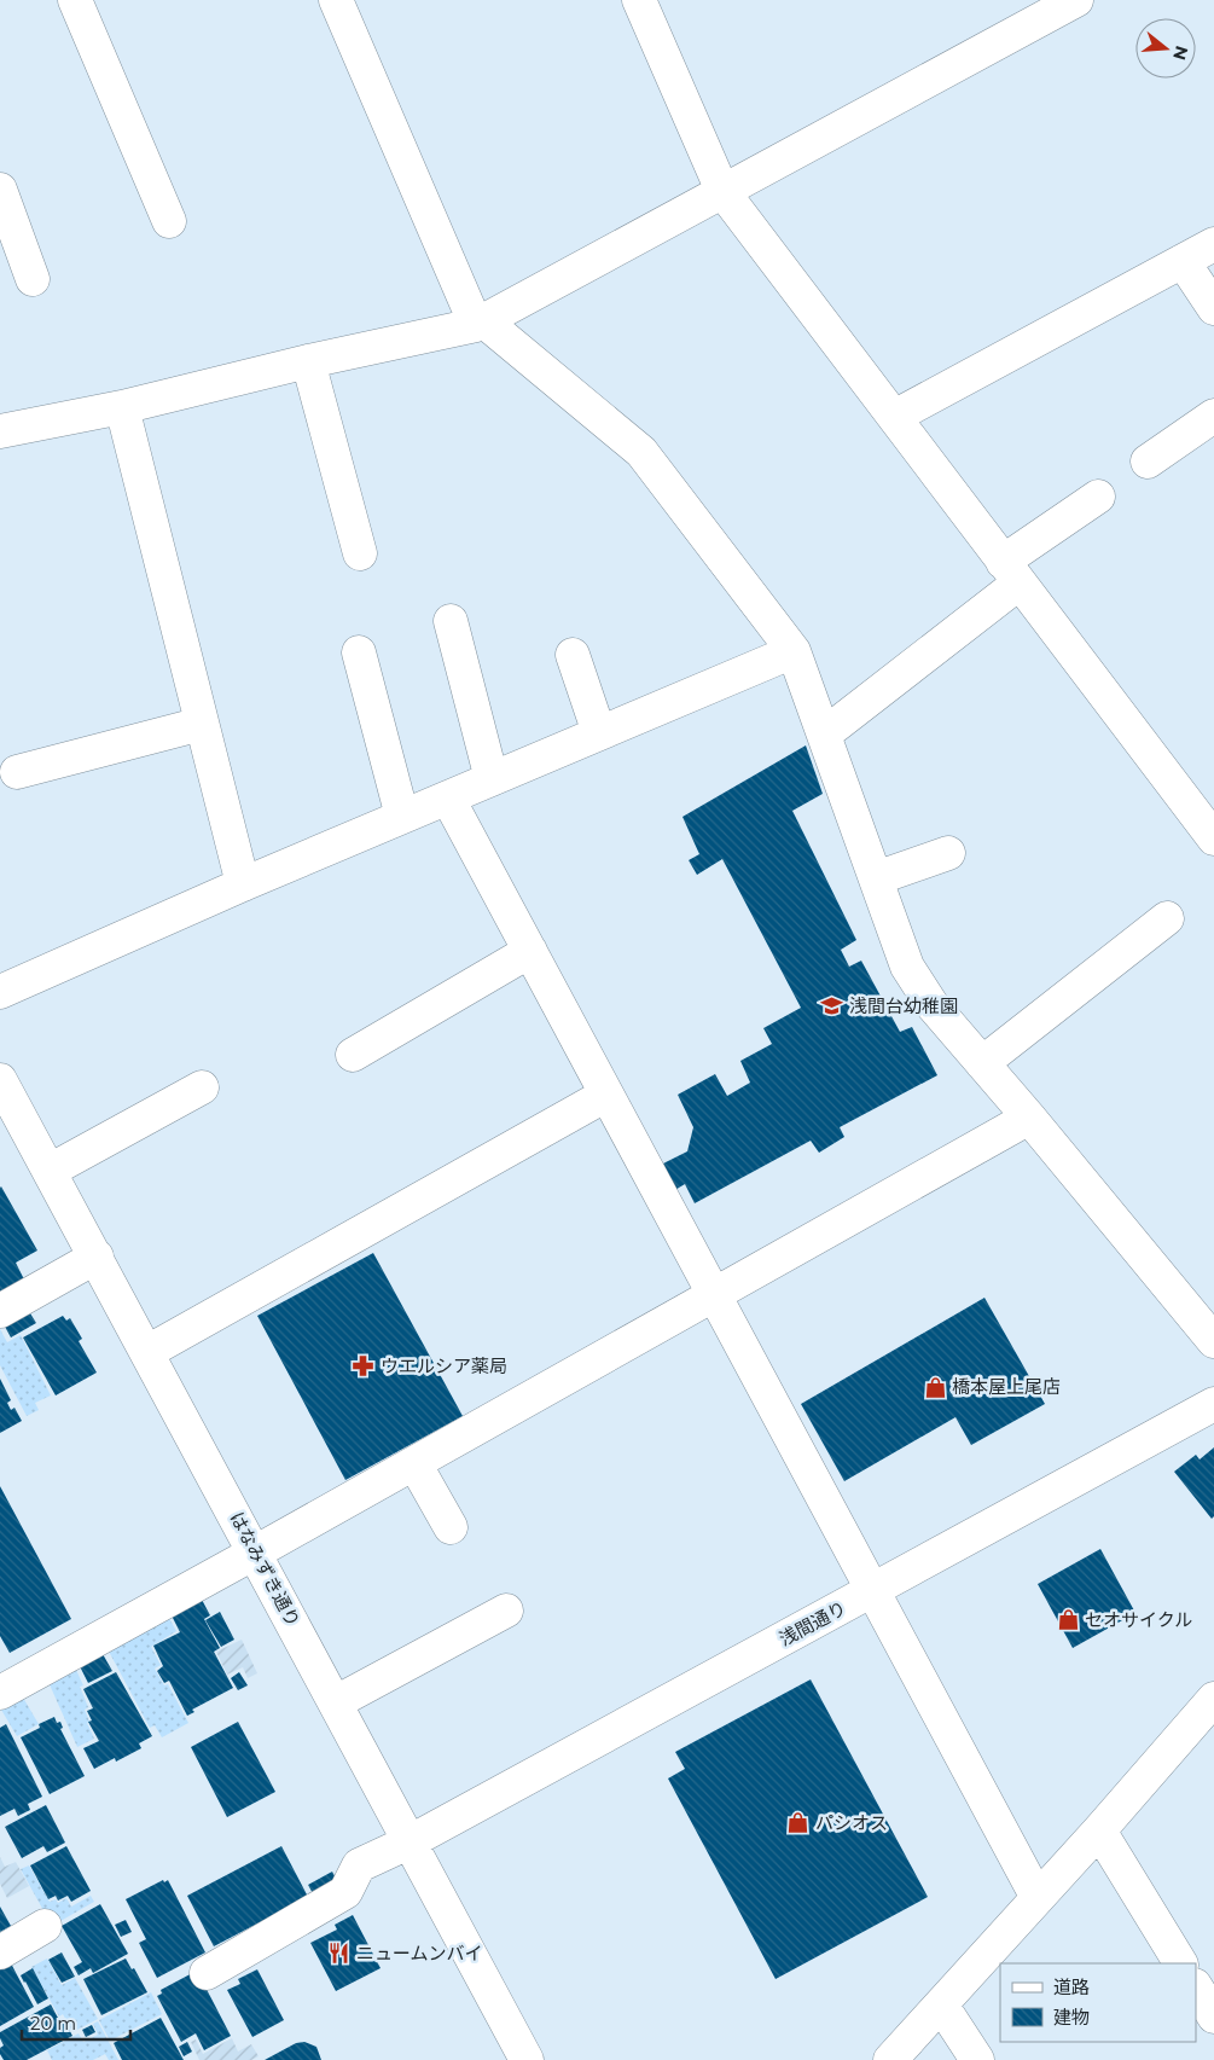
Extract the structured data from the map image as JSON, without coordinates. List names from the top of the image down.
{
  "streets": {
    "street": ["はなみずき通り", "浅間通り"]
  },
  "crossings": [
    ["はなみずき通り", "浅間通り"]
  ],
  "places": {
    "school or university": ["浅間台幼稚園"],
    "pharmacy": ["ウエルシア薬局"],
    "shop": ["橋本屋上尾店", "セオサイクル", "パシオス"],
    "restaurant": ["ニュームンバイ"]
  },
  "legend": ["道路", "建物"],
  "scale_bar": "20 m",
  "north": "right"
}
